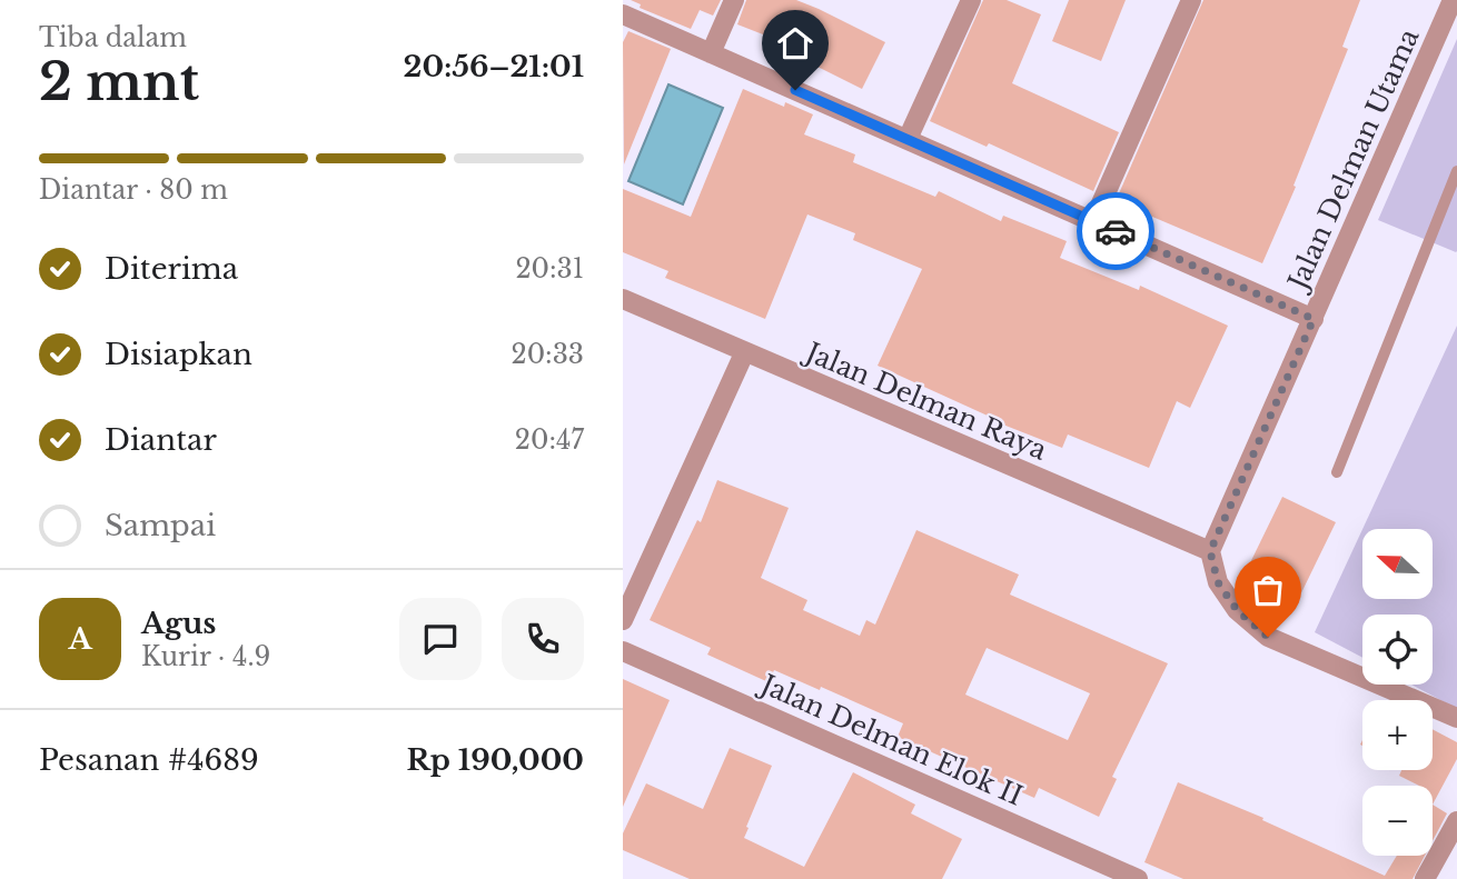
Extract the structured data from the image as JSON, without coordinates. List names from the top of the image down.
{
  "streets": {
    "street": ["Jalan Delman Utama", "Jalan Delman Raya", "Jalan Delman Elok II"]
  },
  "crossings": [
    ["Jalan Delman Utama", "Jalan Delman Raya"]
  ],
  "north": "left",
  "page": {
    "heading": ["2 mnt", "Tiba dalam", "20:56–21:01"],
    "panel": [
      "Agus",
      "Kurir · 4.9",
      "Pesanan #4689",
      "Rp 190,000"
    ],
    "bar": "Diantar · 80 m",
    "list": [
      ["Diterima", "20:31"],
      ["Disiapkan", "20:33"],
      ["Diantar", "20:47"],
      "Sampai"
    ],
    "map_buttons": ["+", "−"],
    "round": "A"
  }
}
